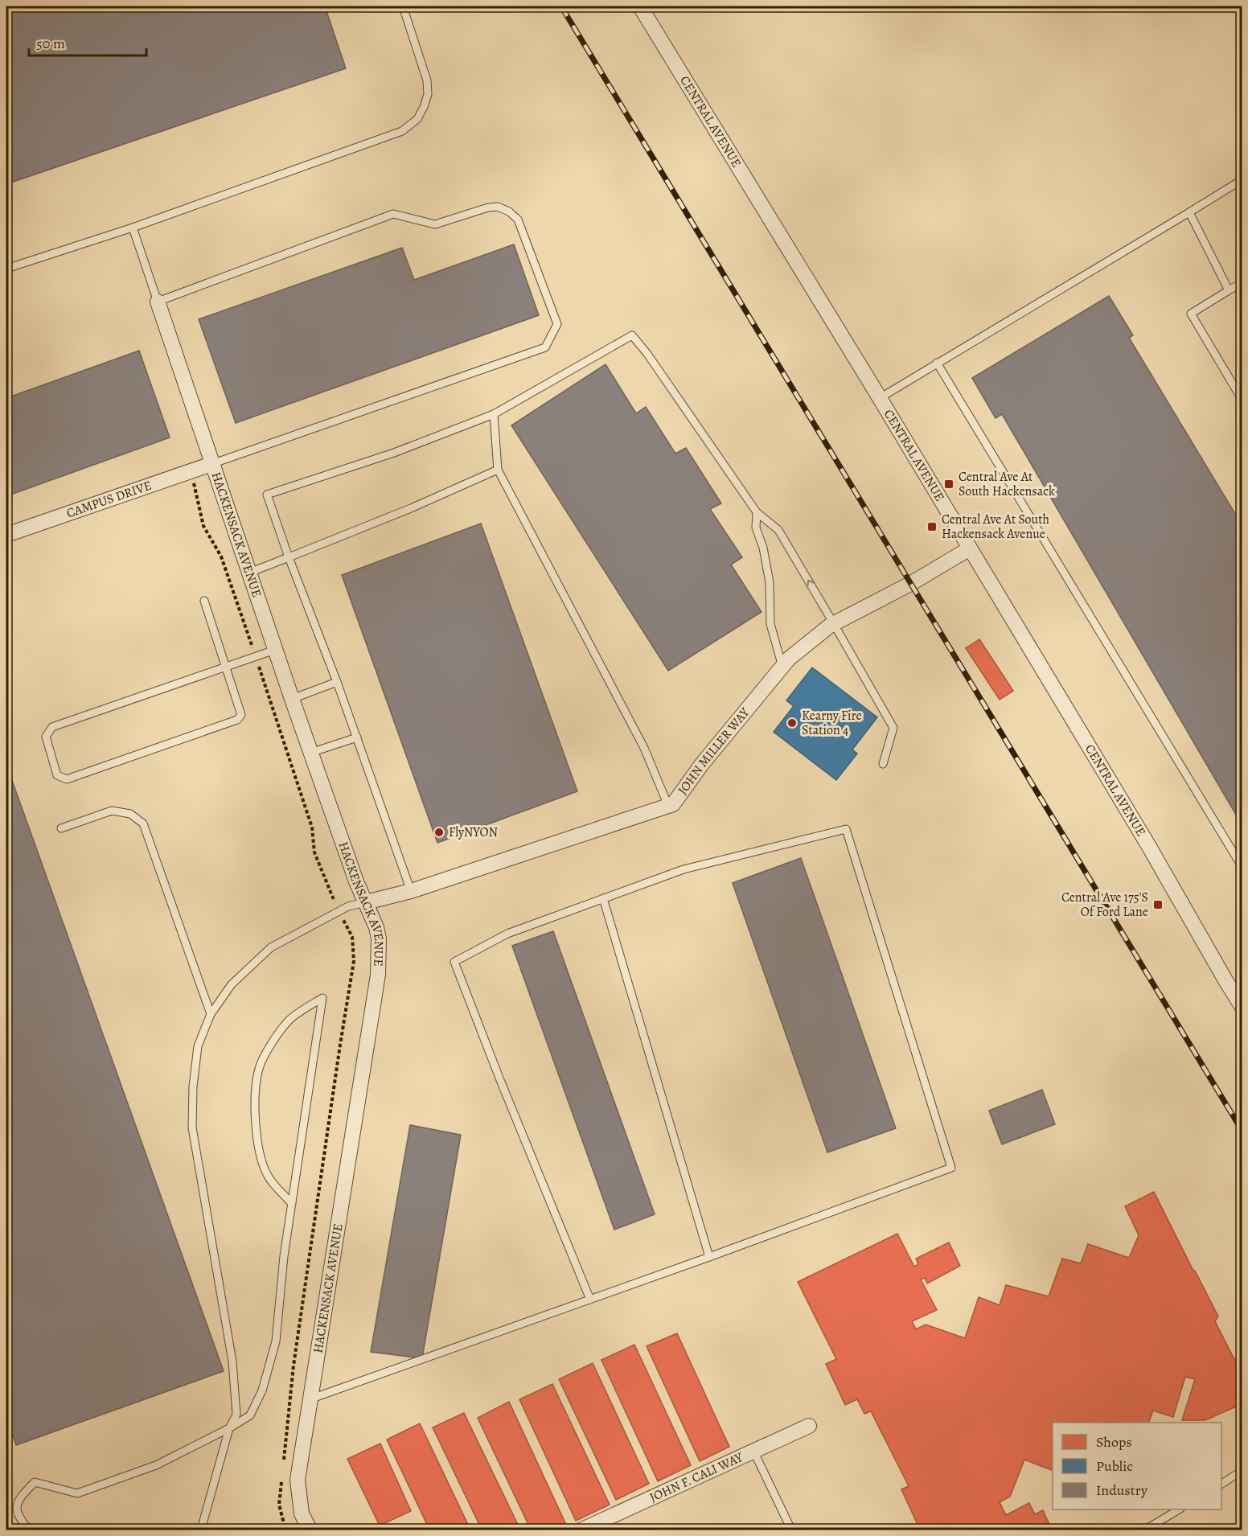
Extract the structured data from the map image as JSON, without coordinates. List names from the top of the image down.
{
  "streets": {
    "street": [
      "CENTRAL AVENUE",
      "CAMPUS DRIVE",
      "HACKENSACK AVENUE",
      "JOHN MILLER WAY",
      "JOHN F. CALI WAY"
    ]
  },
  "crossings": [
    ["CENTRAL AVENUE", "JOHN MILLER WAY"],
    ["CAMPUS DRIVE", "HACKENSACK AVENUE"],
    ["HACKENSACK AVENUE", "JOHN MILLER WAY"]
  ],
  "places": {
    "transit": ["Central Ave At South Hackensack", "Central Ave At South Hackensack Avenue", "Central Ave 175'S Of Ford Lane"],
    "other": ["Kearny Fire Station 4", "FlyNYON"]
  },
  "legend": ["Shops", "Public", "Industry"],
  "scale_bar": "50 m"
}
